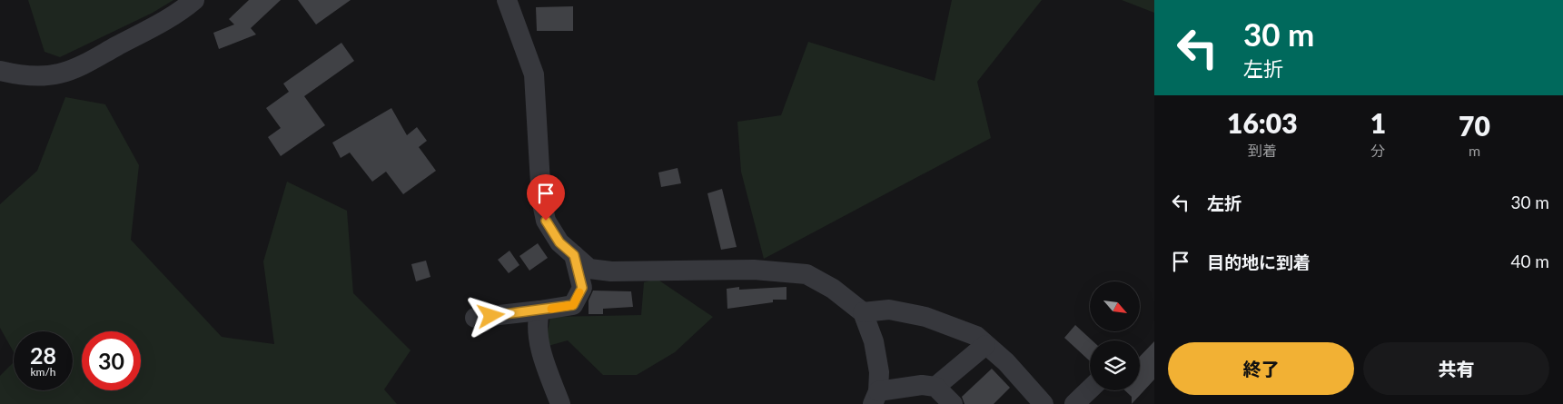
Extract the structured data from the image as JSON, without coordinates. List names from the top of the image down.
{
  "north": "bottom right",
  "page": {
    "turn": ["30 m", "左折"],
    "eta": [
      "16:03",
      "到着",
      "1",
      "分",
      "70",
      "m"
    ],
    "list": [
      {
        "name": "左折",
        "value": "30 m"
      },
      {
        "name": "目的地に到着",
        "value": "40 m"
      }
    ],
    "speed": "28 km/h",
    "limit": "30",
    "buttons": ["終了", "共有"]
  }
}
